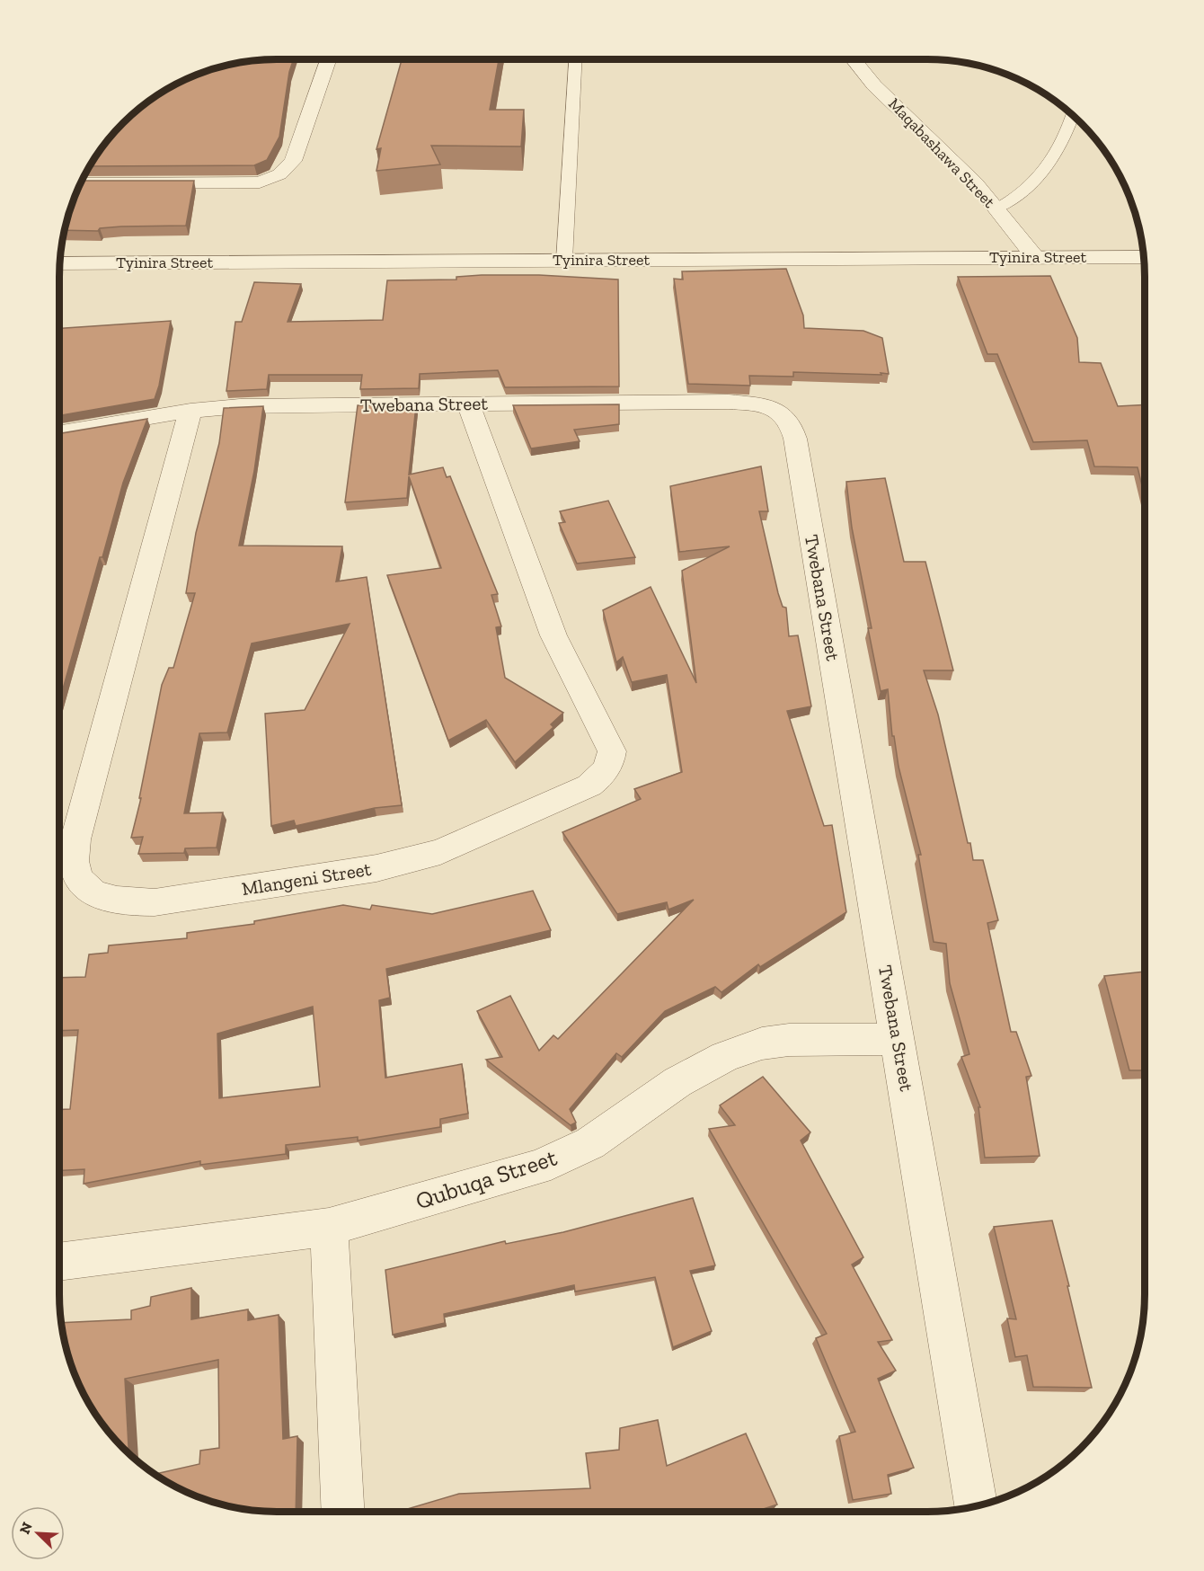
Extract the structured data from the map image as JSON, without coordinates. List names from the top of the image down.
{
  "streets": {
    "street": [
      "Maqabashawa Street",
      "Tyinira Street",
      "Twebana Street",
      "Mlangeni Street",
      "Qubuqa Street"
    ]
  },
  "crossings": [
    ["Maqabashawa Street", "Tyinira Street"],
    ["Twebana Street", "Mlangeni Street"],
    ["Twebana Street", "Qubuqa Street"]
  ],
  "north": "top left"
}
